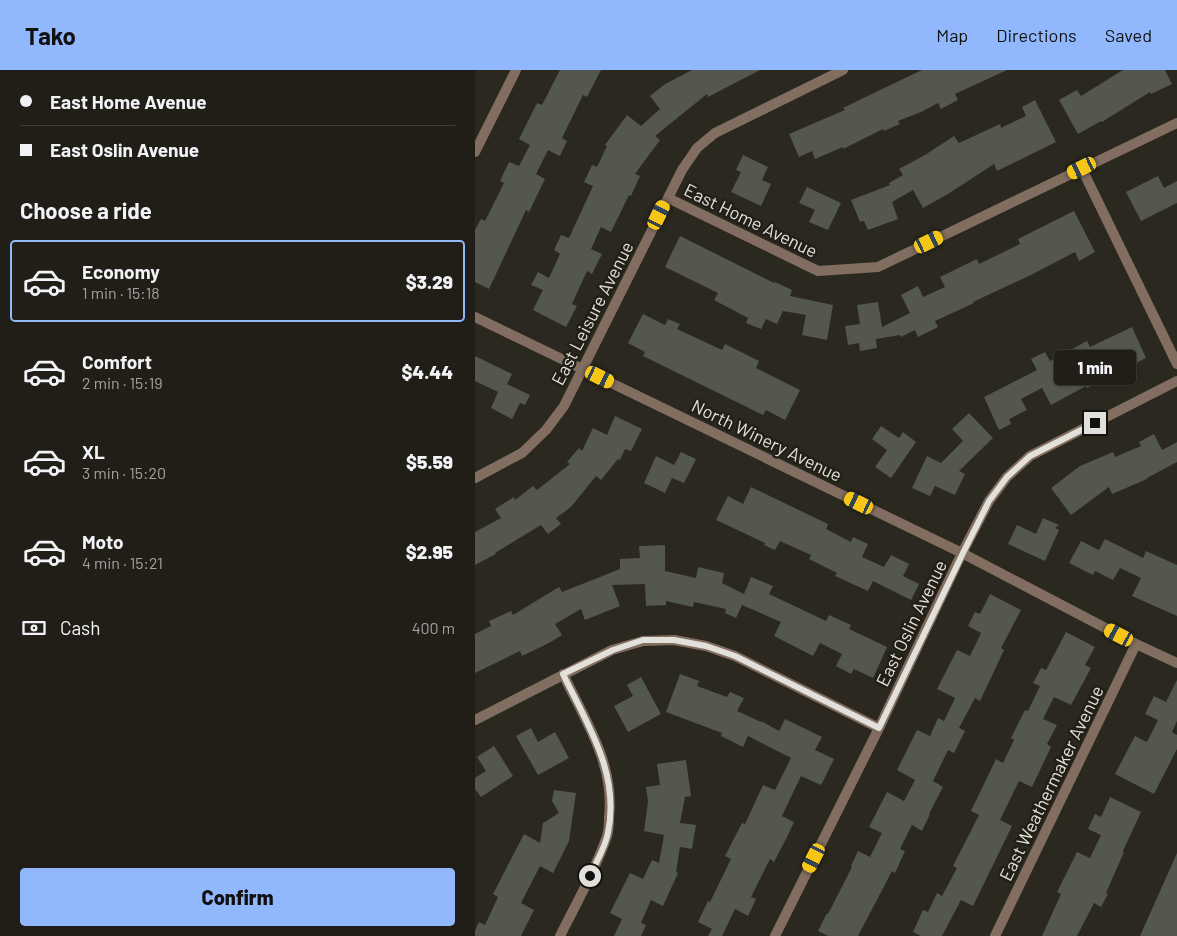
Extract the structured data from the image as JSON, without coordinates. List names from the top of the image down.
{
  "streets": {
    "street": [
      "East Home Avenue",
      "East Leisure Avenue",
      "North Winery Avenue",
      "East Oslin Avenue",
      "East Weathermaker Avenue"
    ]
  },
  "crossings": [
    ["East Home Avenue", "East Leisure Avenue"],
    ["East Leisure Avenue", "North Winery Avenue"],
    ["North Winery Avenue", "East Oslin Avenue"],
    ["North Winery Avenue", "East Weathermaker Avenue"]
  ],
  "page": {
    "header": "Tako",
    "nav": ["Map", "Directions", "Saved"],
    "banner": ["East Home Avenue", "East Oslin Avenue"],
    "heading": "Choose a ride",
    "list": [
      {
        "name": "Economy",
        "note": "1 min · 15:18",
        "value": "$3.29"
      },
      {
        "name": "Comfort",
        "note": "2 min · 15:19",
        "value": "$4.44"
      },
      {
        "name": "XL",
        "note": "3 min · 15:20",
        "value": "$5.59"
      },
      {
        "name": "Moto",
        "note": "4 min · 15:21",
        "value": "$2.95"
      }
    ],
    "bubble": "1 min",
    "pay": ["Cash", "400 m"],
    "buttons": "Confirm"
  }
}
